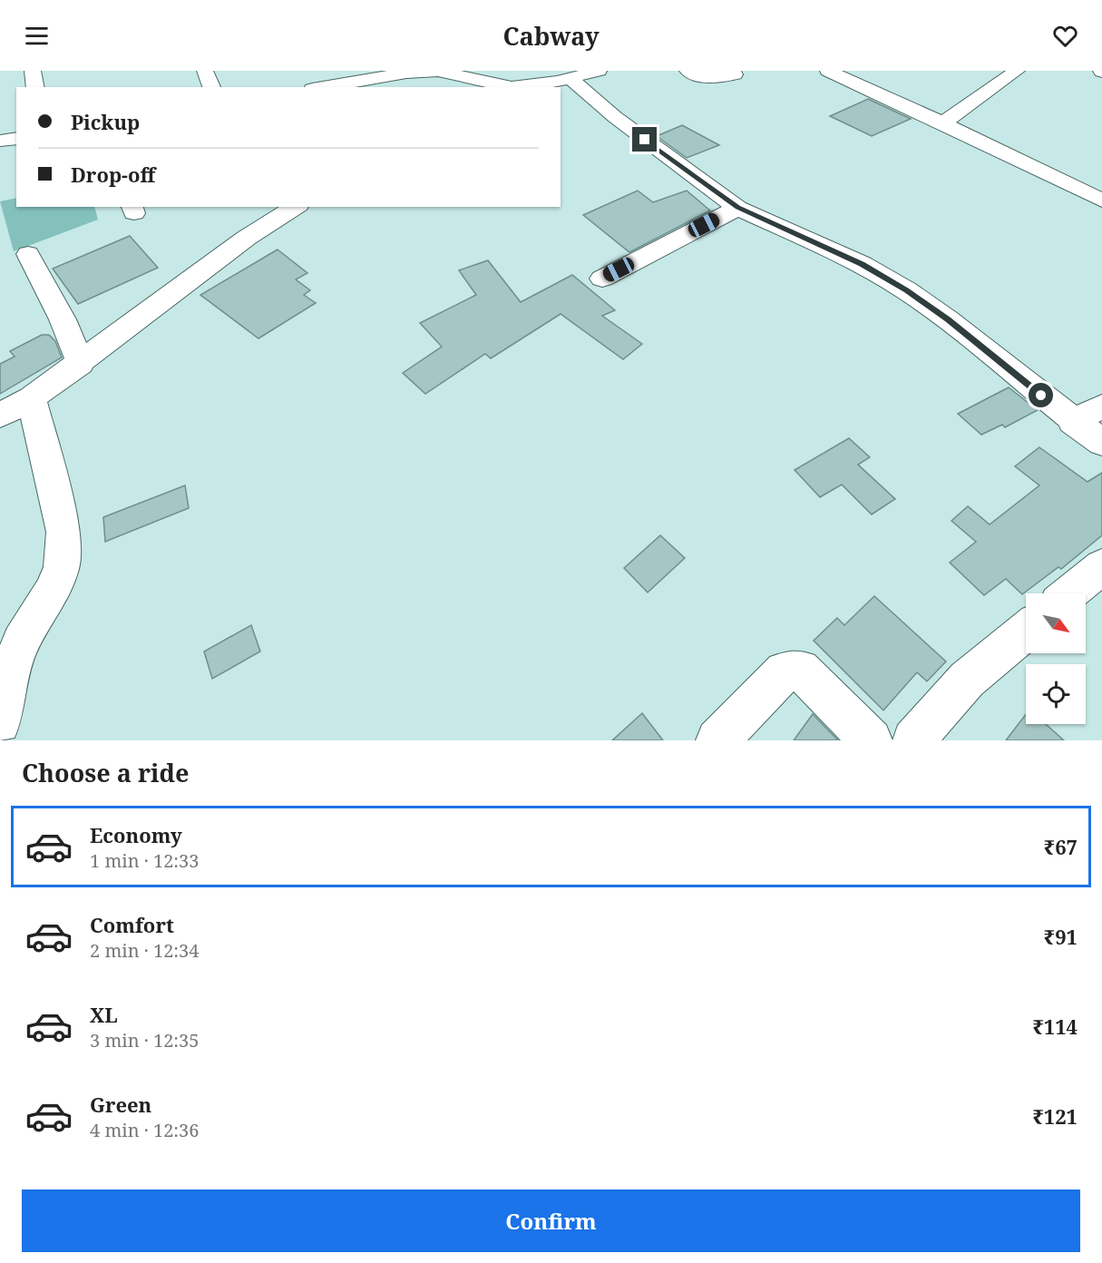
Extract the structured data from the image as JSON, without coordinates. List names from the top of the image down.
{
  "north": "bottom right",
  "page": {
    "header": "Cabway",
    "banner": ["Pickup", "Drop-off"],
    "heading": "Choose a ride",
    "list": [
      {
        "name": "Economy",
        "note": "1 min · 12:33",
        "value": "₹67"
      },
      {
        "name": "Comfort",
        "note": "2 min · 12:34",
        "value": "₹91"
      },
      {
        "name": "XL",
        "note": "3 min · 12:35",
        "value": "₹114"
      },
      {
        "name": "Green",
        "note": "4 min · 12:36",
        "value": "₹121"
      }
    ],
    "buttons": "Confirm"
  }
}
